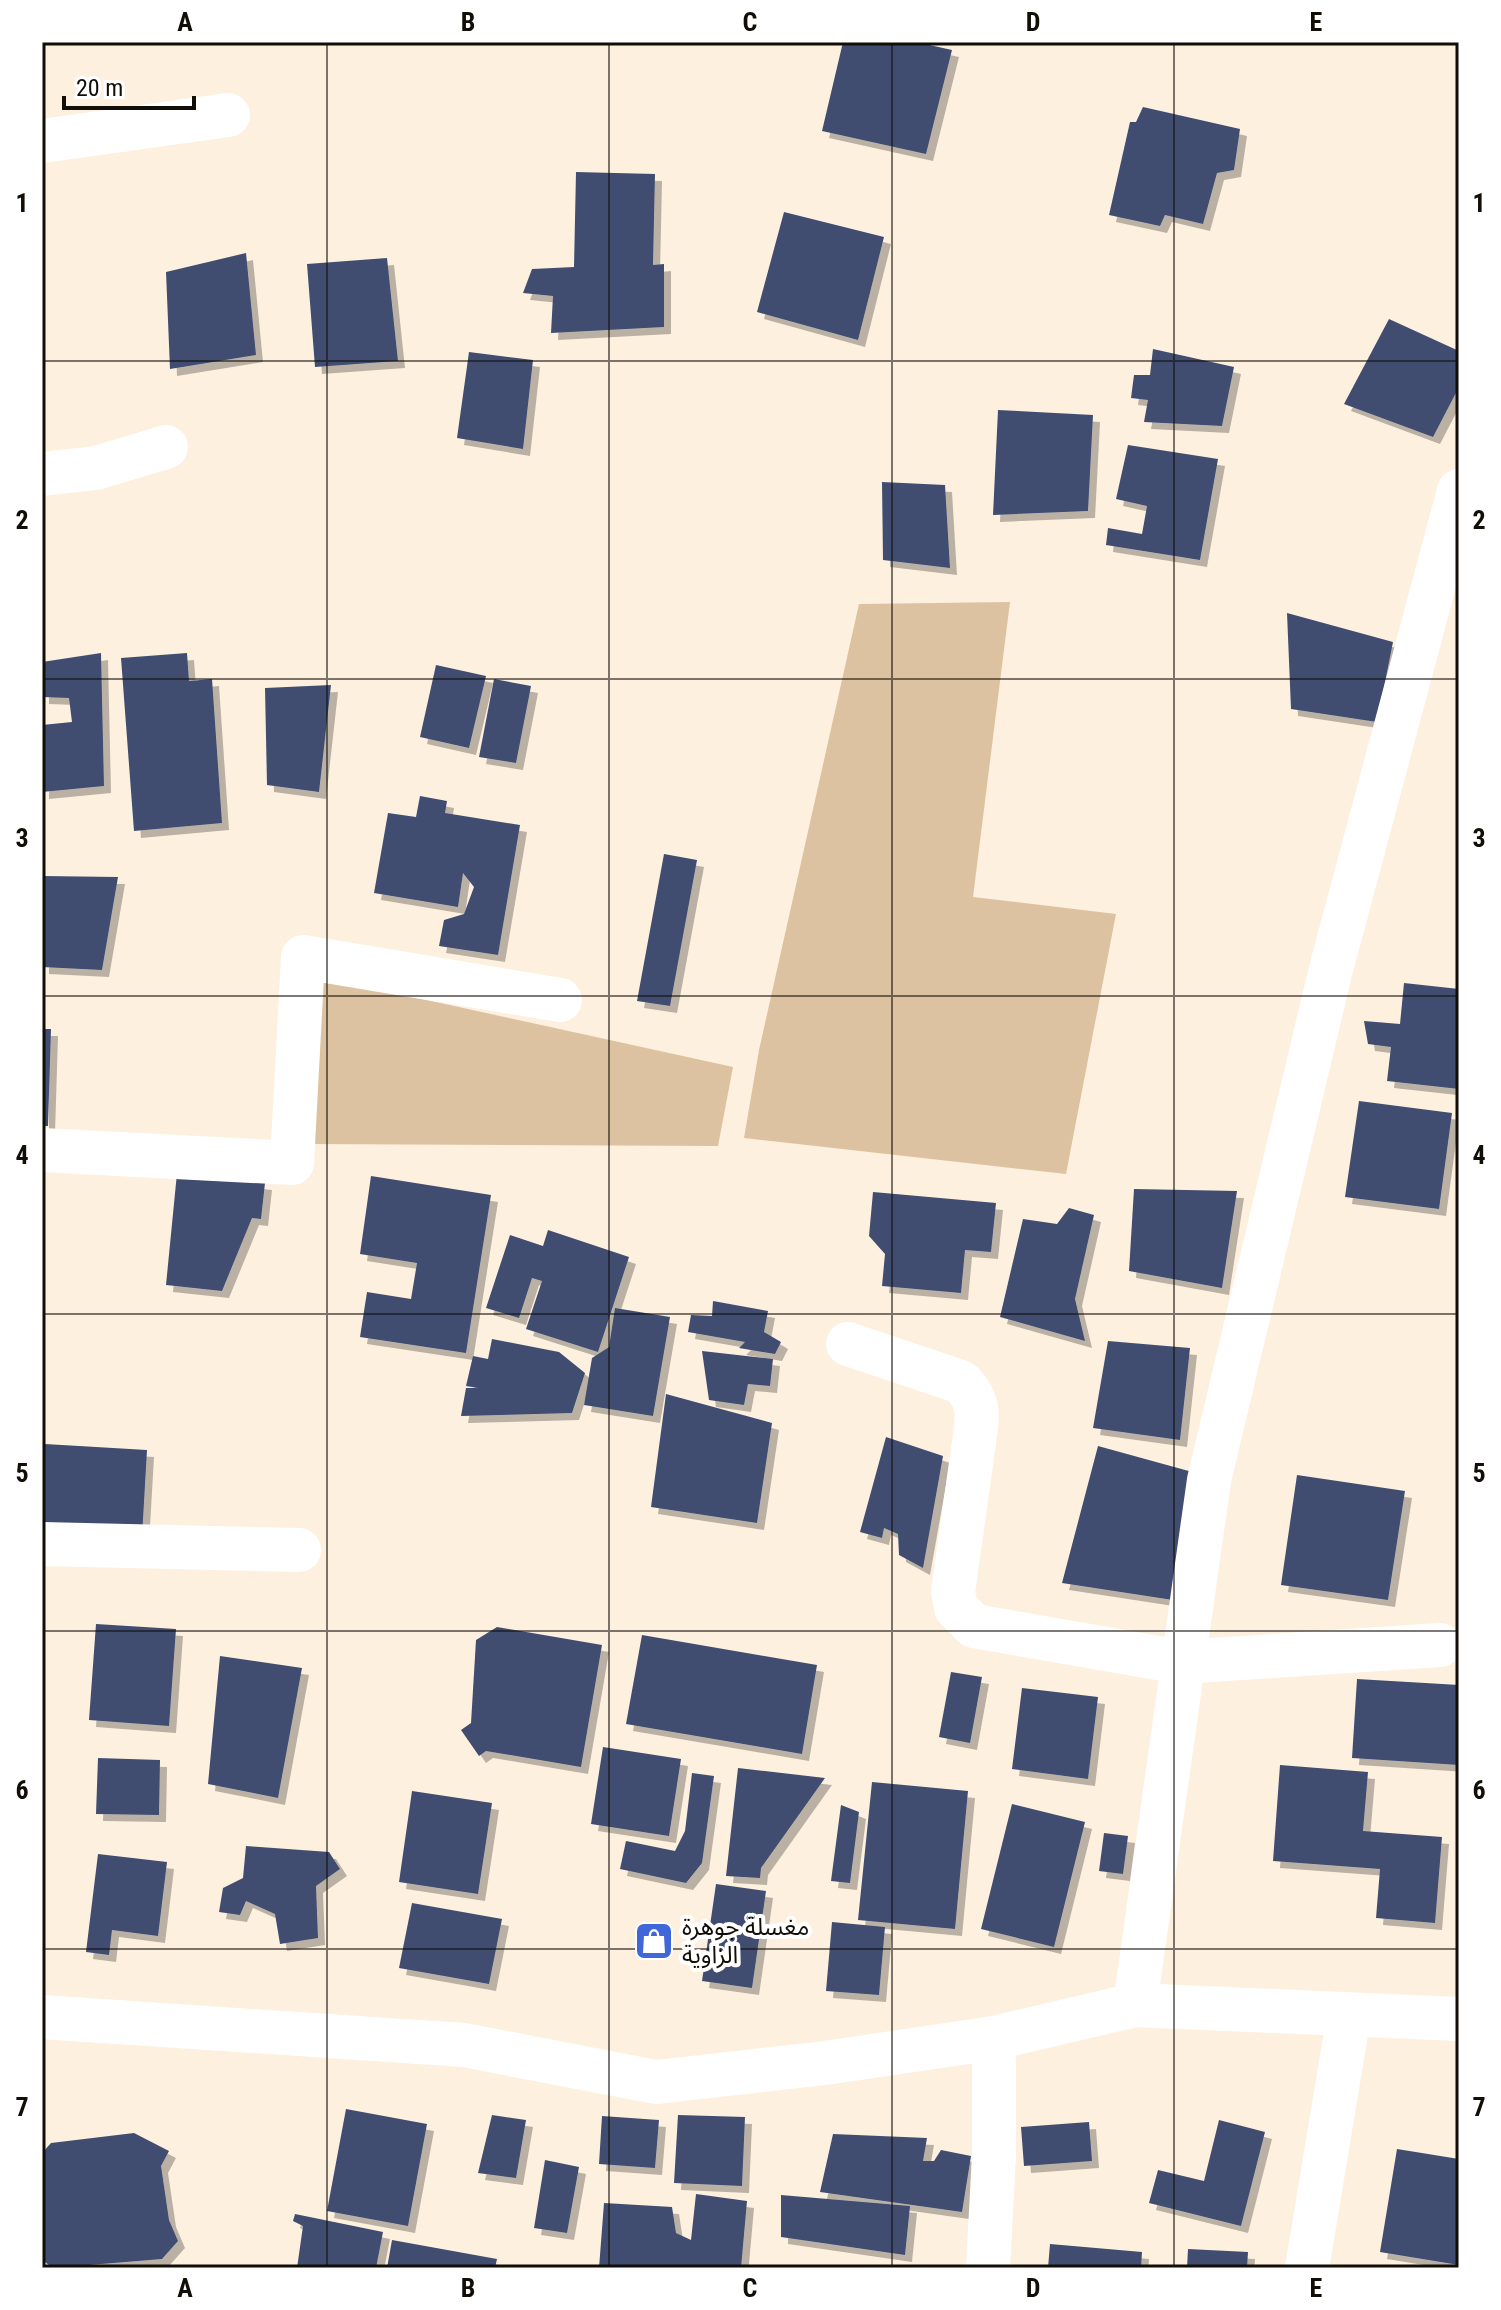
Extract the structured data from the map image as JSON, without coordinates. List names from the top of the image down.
{
  "places": {
    "shop": ["مغسلة جوهرة الزاوية"]
  },
  "scale_bar": "20 m",
  "grid": {
    "columns": [
      "A",
      "B",
      "C",
      "D",
      "E"
    ],
    "rows": [
      "1",
      "2",
      "3",
      "4",
      "5",
      "6",
      "7"
    ]
  }
}
